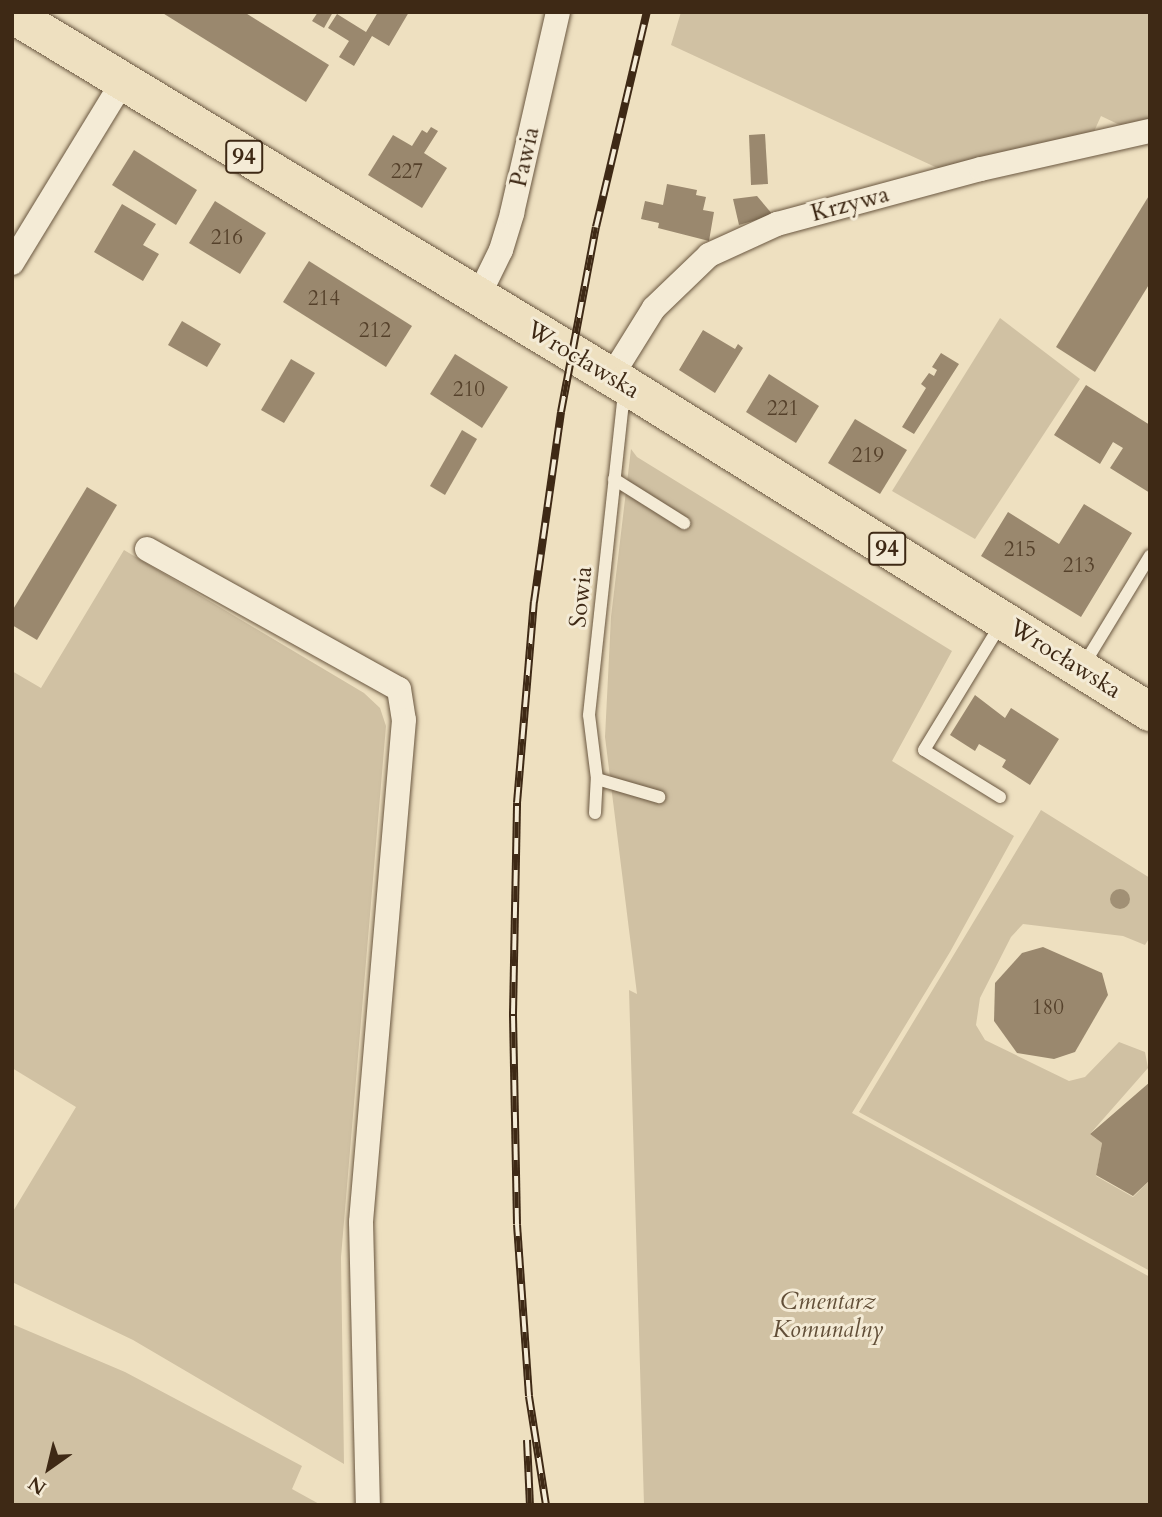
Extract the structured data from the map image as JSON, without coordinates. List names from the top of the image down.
{
  "streets": {
    "main road": ["94", "Wrocławska"],
    "street": ["Pawia", "Krzywa"],
    "lane": ["Sowia"]
  },
  "crossings": [
    ["Pawia", "Wrocławska"],
    ["Krzywa", "Wrocławska"],
    ["Krzywa", "Sowia"],
    ["Wrocławska", "Sowia"]
  ],
  "parks": ["Cmentarz Komunalny"],
  "house_numbers": [
    "227",
    "216",
    "214",
    "212",
    "210",
    "221",
    "219",
    "215",
    "213",
    "180"
  ],
  "north": "bottom left"
}
